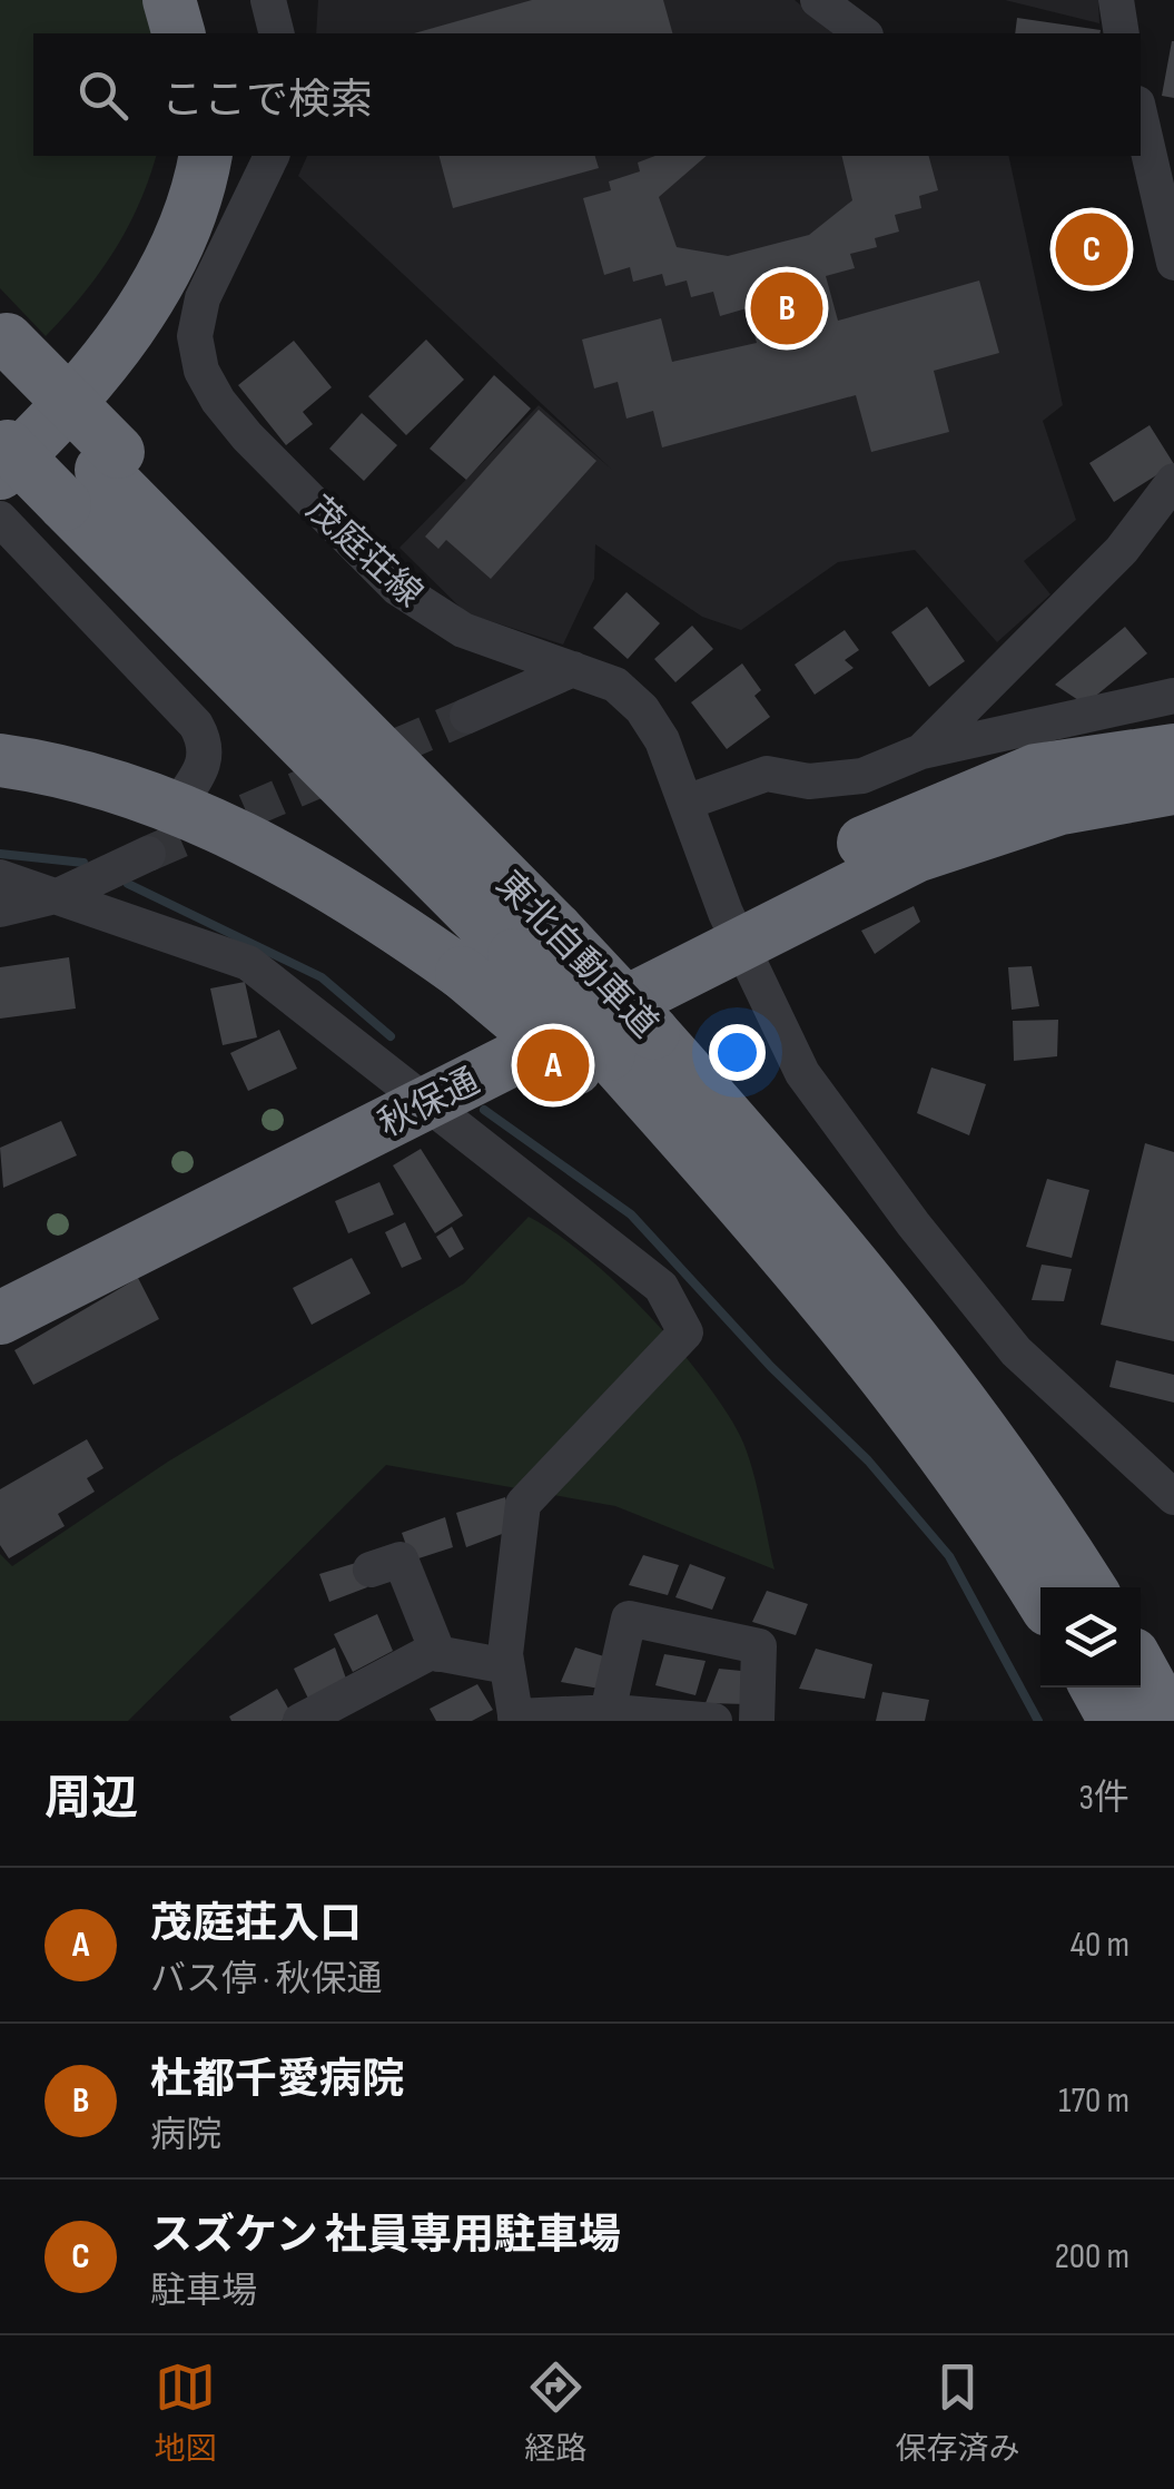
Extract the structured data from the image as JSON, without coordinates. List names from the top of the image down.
{
  "streets": {
    "highway": ["東北自動車道", "秋保通"],
    "street": ["茂庭荘線"]
  },
  "crossings": [
    ["茂庭荘線", "秋保通"]
  ],
  "page": {
    "search": "ここで検索",
    "pins": ["C", "B", "A"],
    "heading": ["周辺", "3件"],
    "list": [
      {
        "mark": "A",
        "name": "茂庭荘入口",
        "note": "バス停 · 秋保通",
        "value": "40 m"
      },
      {
        "mark": "B",
        "name": "杜都千愛病院",
        "note": "病院",
        "value": "170 m"
      },
      {
        "mark": "C",
        "name": "スズケン 社員専用駐車場",
        "note": "駐車場",
        "value": "200 m"
      }
    ],
    "nav": ["地図", "経路", "保存済み"]
  }
}
